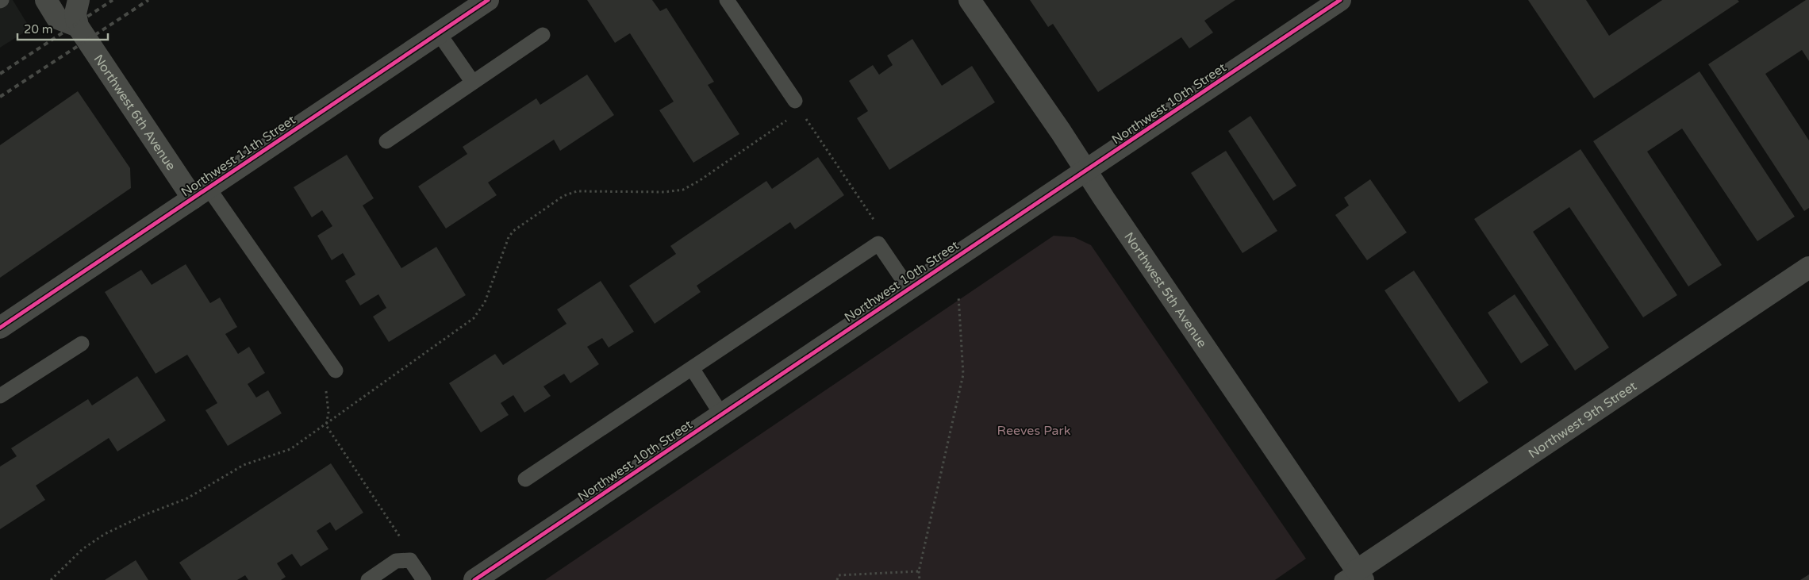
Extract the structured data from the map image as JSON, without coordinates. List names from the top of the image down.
{
  "streets": {
    "street": [
      "Northwest 10th Street",
      "Northwest 6th Avenue",
      "Northwest 11th Street",
      "Northwest 5th Avenue",
      "Northwest 9th Street"
    ]
  },
  "crossings": [
    ["Northwest 10th Street", "Northwest 5th Avenue"],
    ["Northwest 6th Avenue", "Northwest 11th Street"],
    ["Northwest 5th Avenue", "Northwest 9th Street"]
  ],
  "parks": ["Reeves Park"],
  "scale_bar": "20 m"
}
